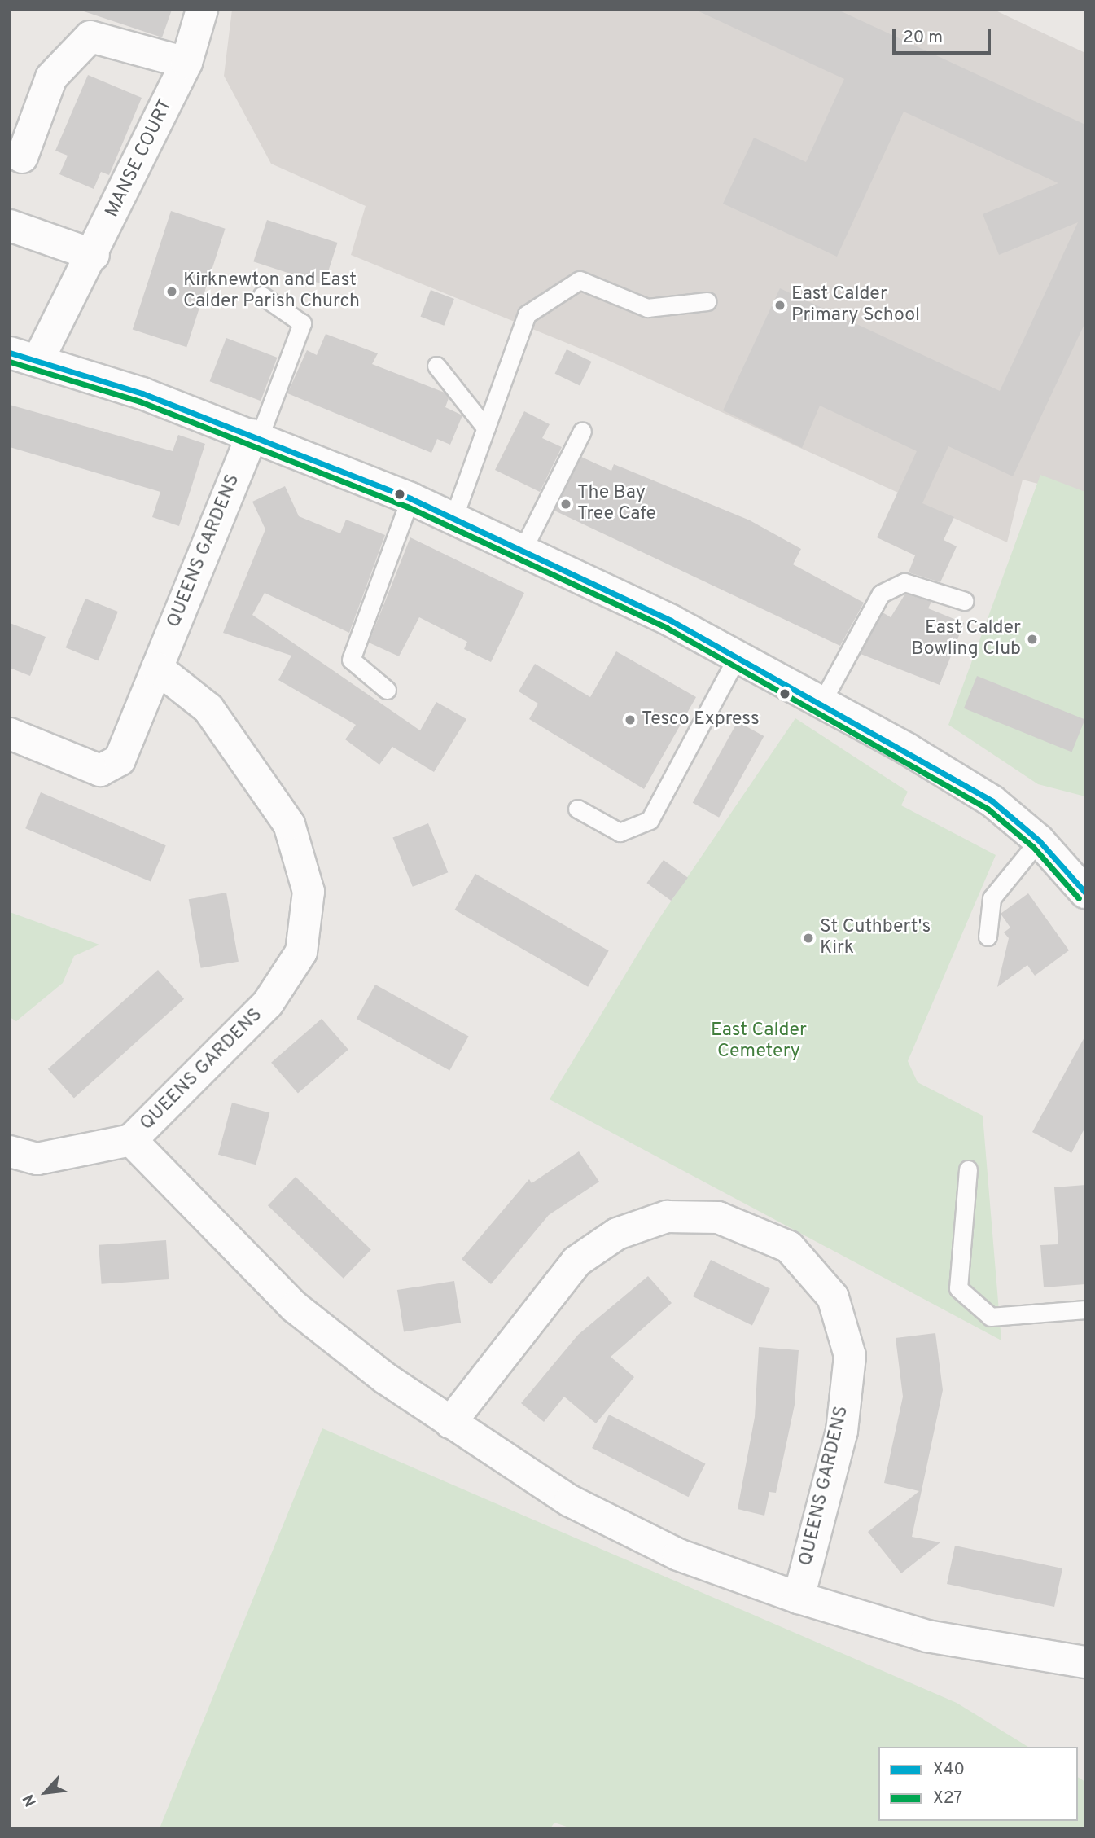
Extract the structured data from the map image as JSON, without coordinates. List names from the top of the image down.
{
  "streets": {
    "street": ["MANSE COURT", "QUEENS GARDENS"]
  },
  "parks": ["East Calder Cemetery"],
  "places": [
    "Kirknewton and East Calder Parish Church",
    "East Calder Primary School",
    "The Bay Tree Cafe",
    "East Calder Bowling Club",
    "Tesco Express",
    "St Cuthbert's Kirk"
  ],
  "lines": ["transit line X40", "transit line X27"],
  "legend": ["X40", "X27"],
  "scale_bar": "20 m",
  "north": "bottom left"
}
